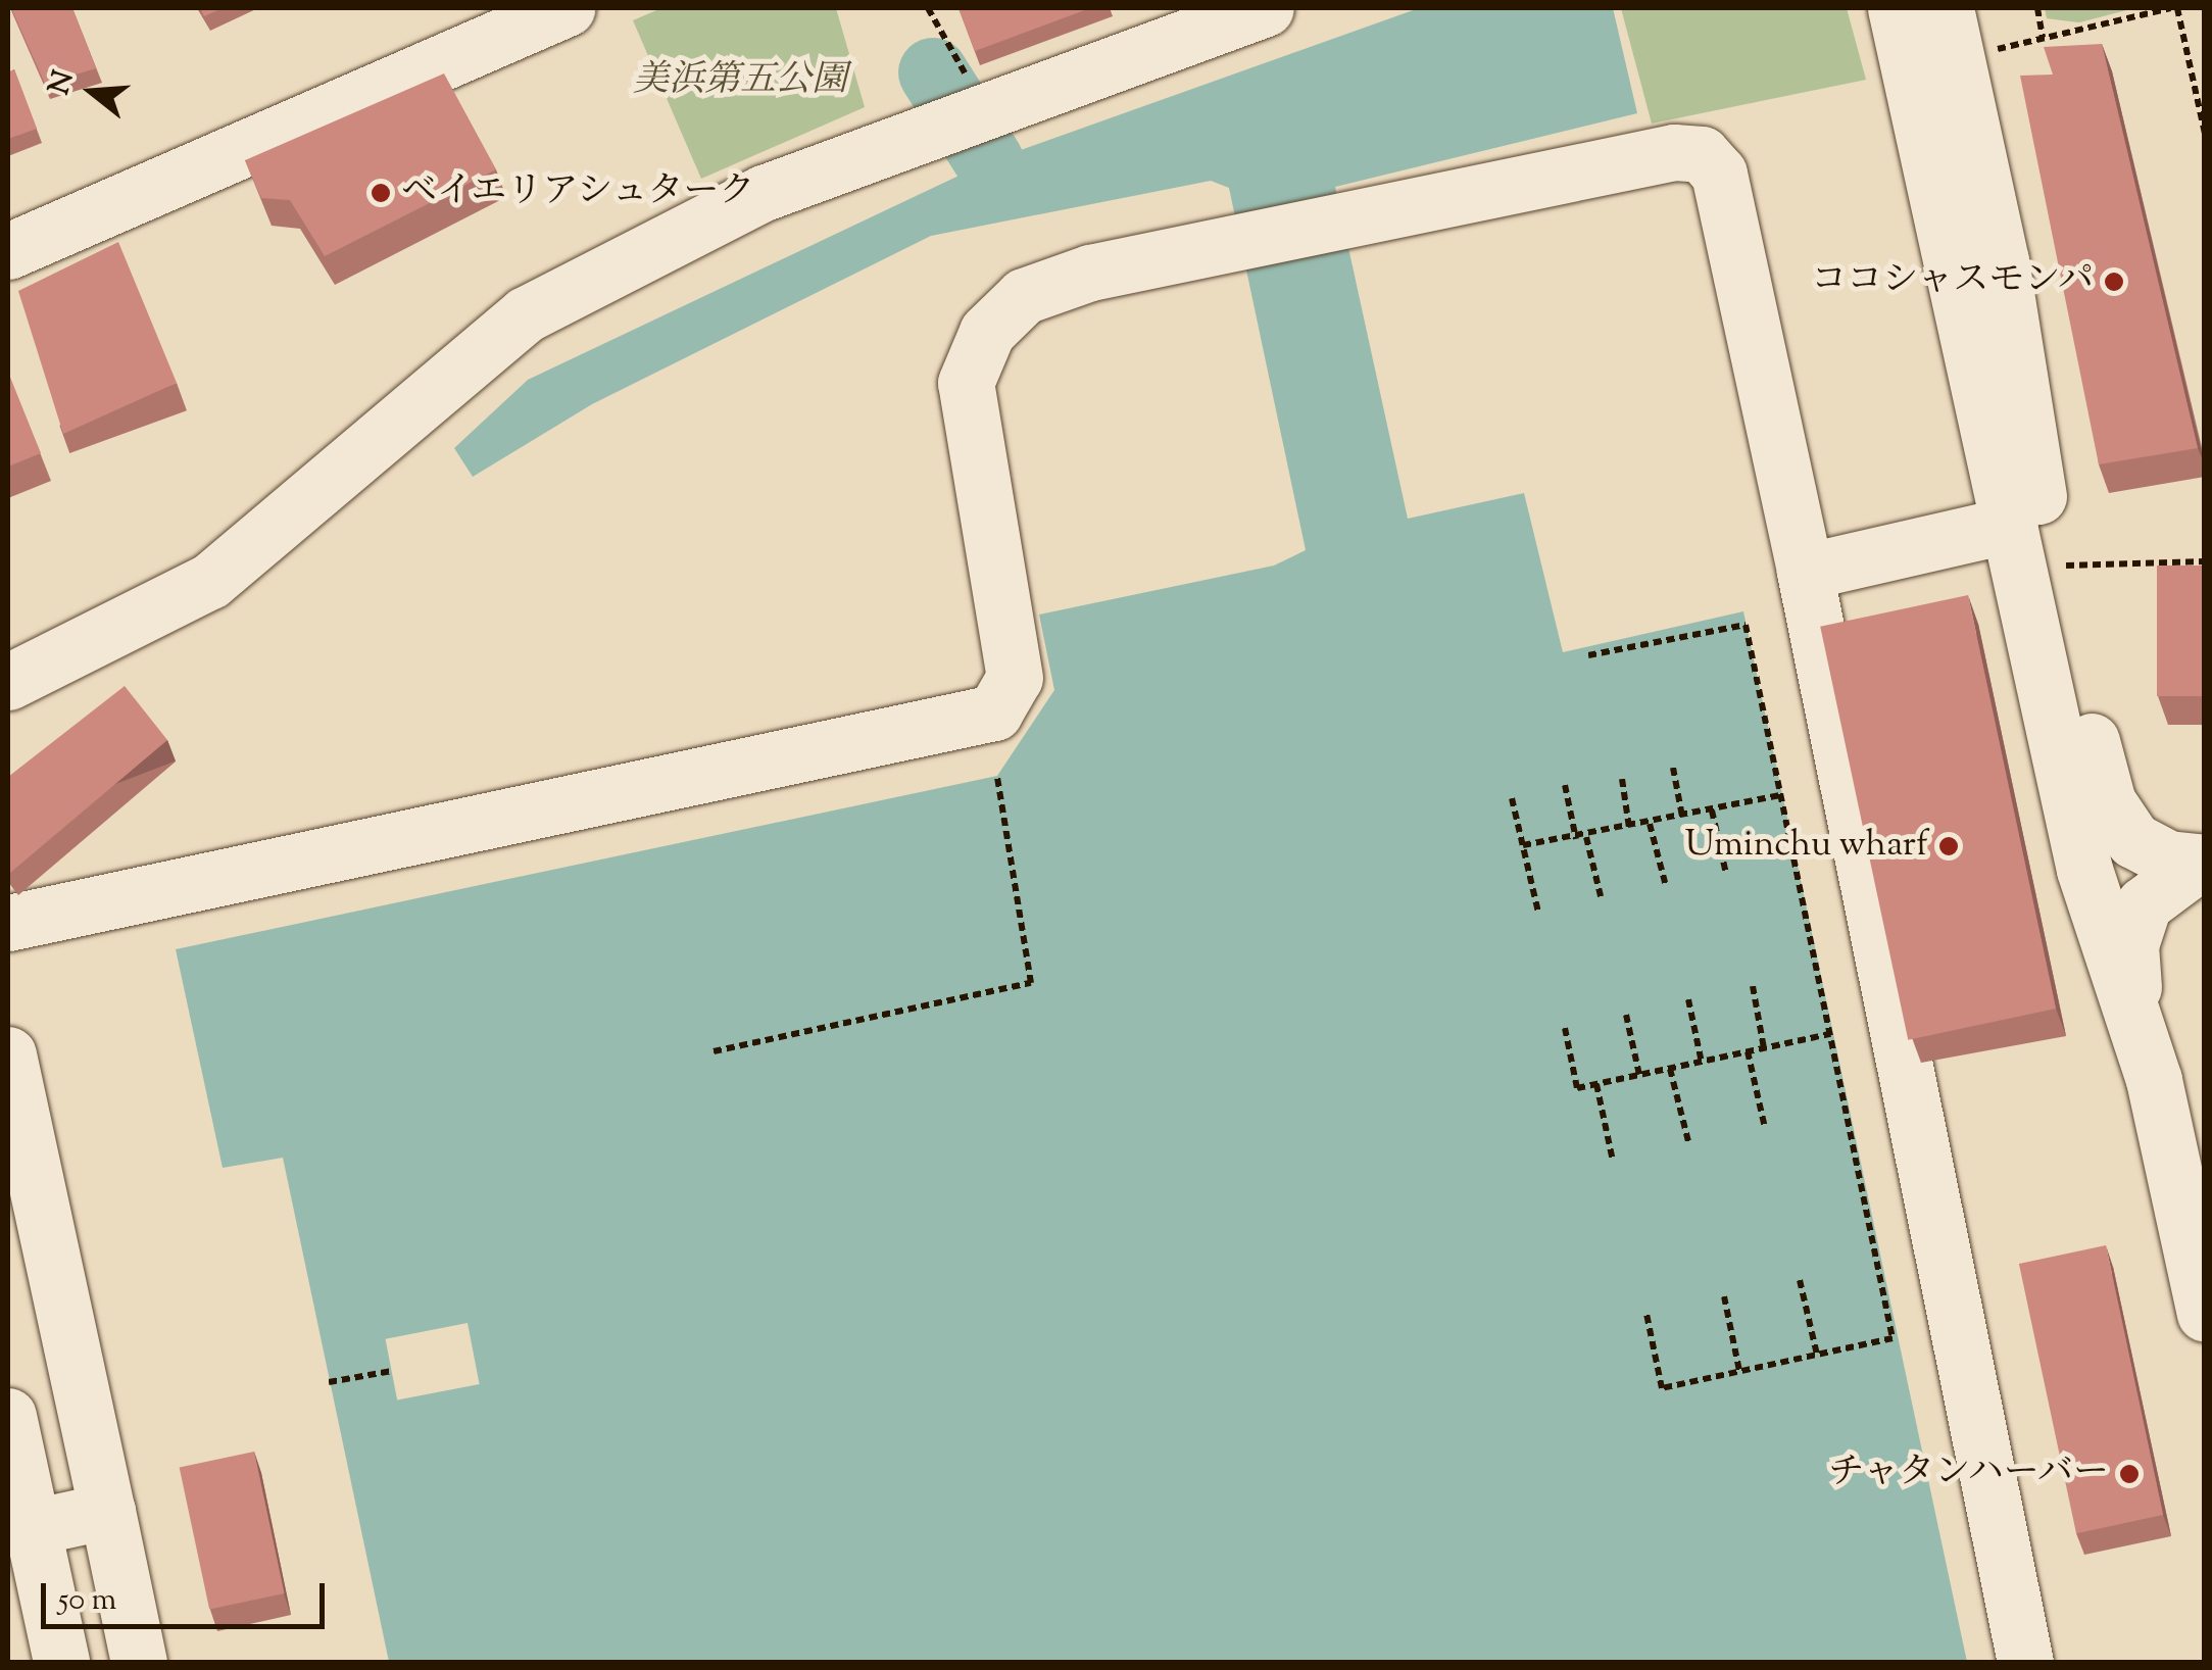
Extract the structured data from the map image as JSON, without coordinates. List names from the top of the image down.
{
  "parks": ["美浜第五公園"],
  "places": [
    "ベイエリアシュターク",
    "ココシャスモンパ",
    "Uminchu wharf",
    "チャタンハーバー"
  ],
  "scale_bar": "50 m",
  "north": "left"
}
